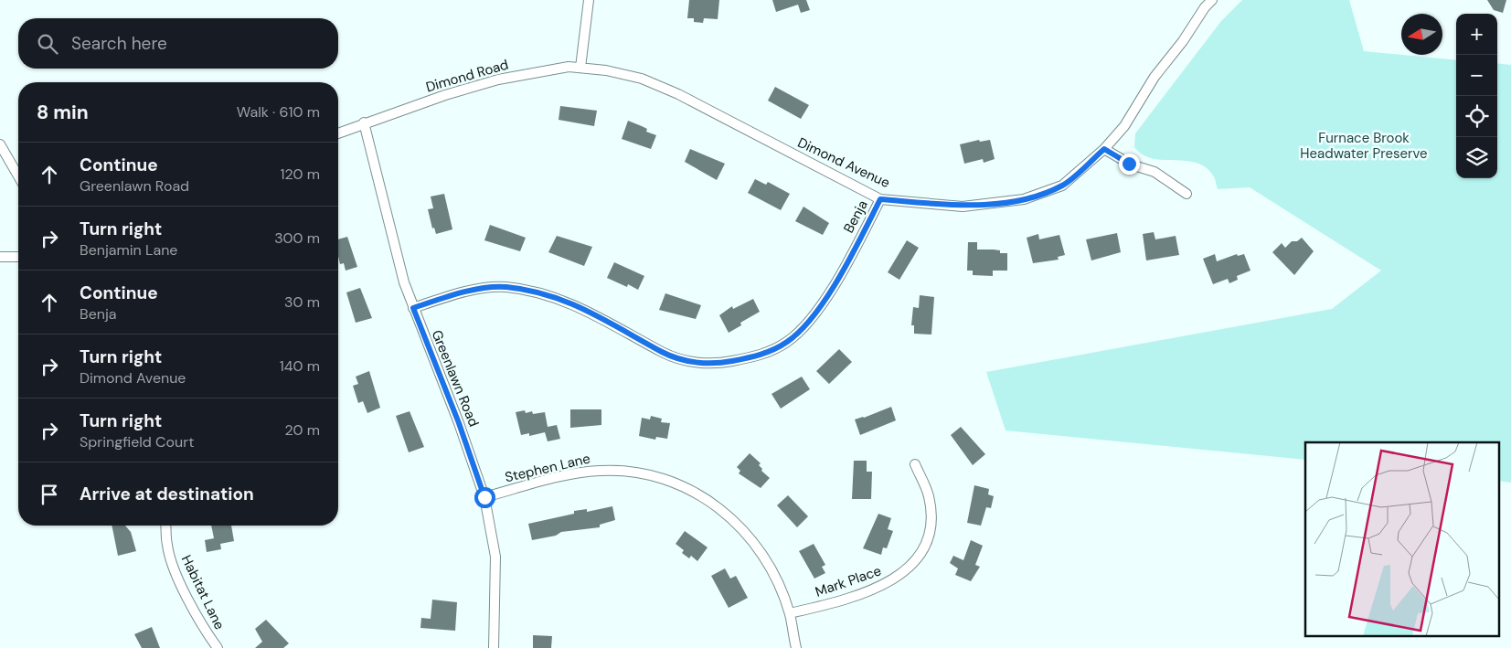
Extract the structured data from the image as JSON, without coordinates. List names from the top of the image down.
{
  "streets": {
    "street": [
      "Dimond Road",
      "Dimond Avenue",
      "Benja",
      "Greenlawn Road",
      "Stephen Lane",
      "Mark Place",
      "Habitat Lane"
    ]
  },
  "crossings": [
    ["Dimond Road", "Dimond Avenue"],
    ["Dimond Road", "Greenlawn Road"],
    ["Dimond Avenue", "Benja"],
    ["Benja", "Greenlawn Road"],
    ["Greenlawn Road", "Stephen Lane"],
    ["Stephen Lane", "Mark Place"]
  ],
  "parks": ["Furnace Brook Headwater Preserve"],
  "north": "left",
  "page": {
    "map_buttons": ["+", "−"],
    "search": "Search here",
    "heading": ["8 min", "Walk · 610 m"],
    "list": [
      ["Continue", "Greenlawn Road", "120 m"],
      ["Turn right", "Benjamin Lane", "300 m"],
      ["Continue", "Benja", "30 m"],
      ["Turn right", "Dimond Avenue", "140 m"],
      ["Turn right", "Springfield Court", "20 m"],
      "Arrive at destination"
    ]
  }
}
